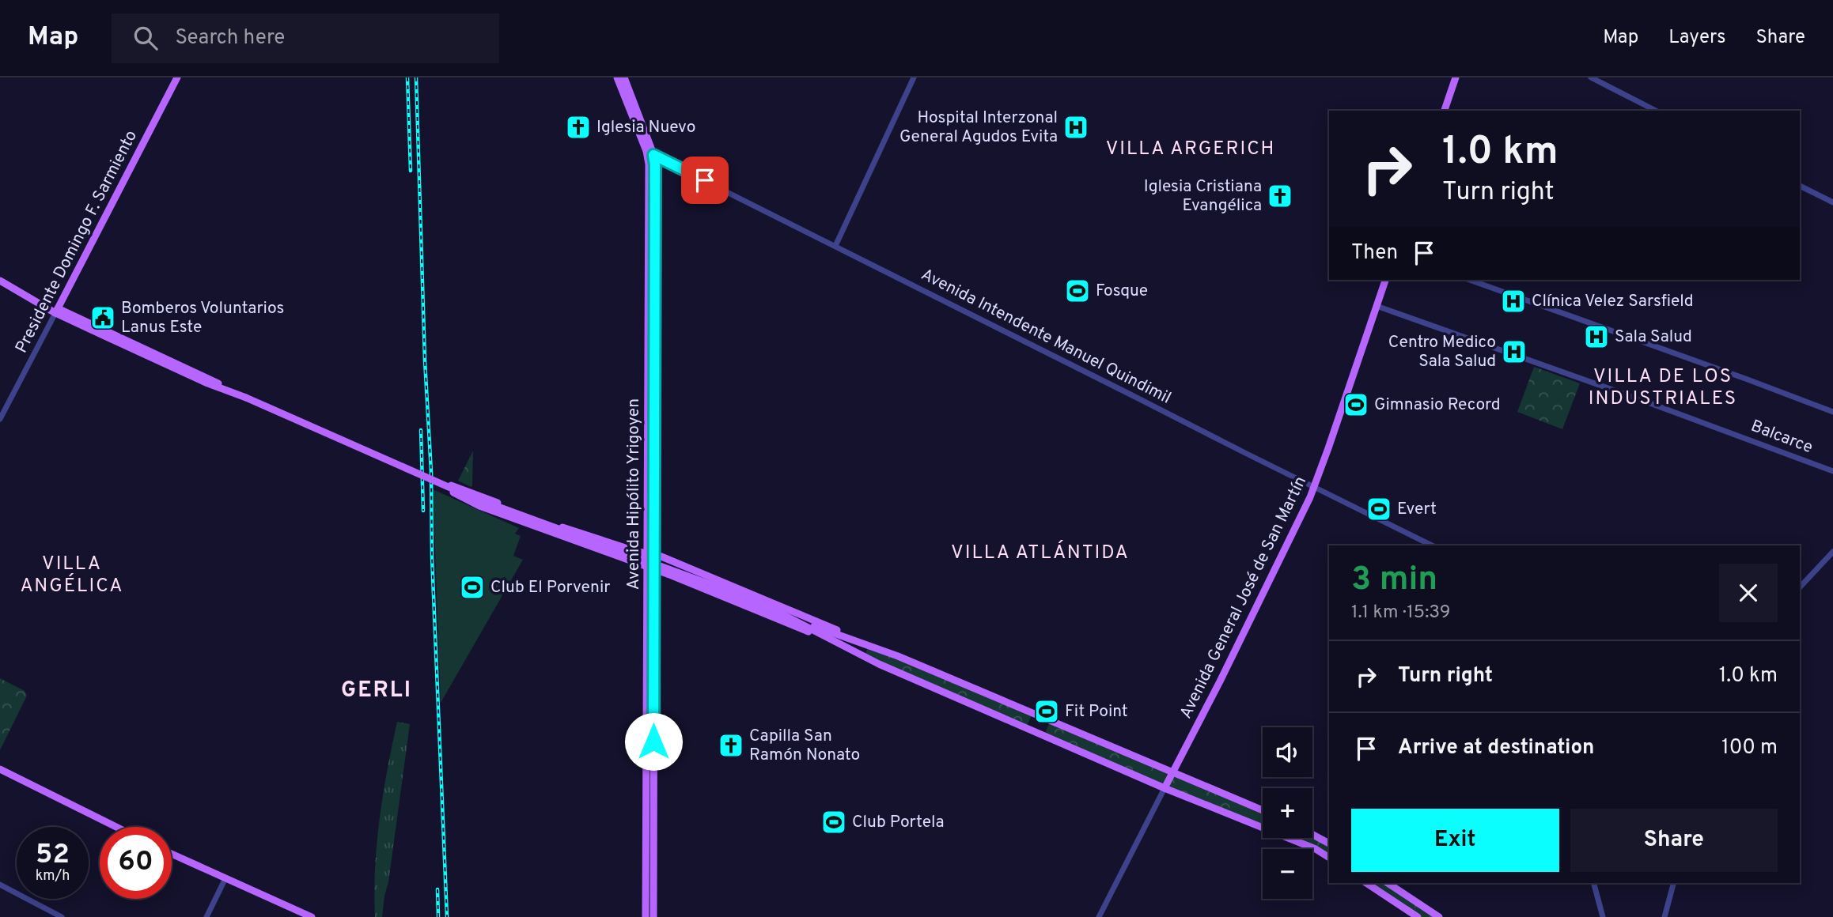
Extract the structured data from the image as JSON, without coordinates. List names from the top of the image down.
{
  "streets": {
    "main road": ["Presidente Domingo F. Sarmiento", "Avenida Hipólito Yrigoyen", "Avenida General José de San Martín"],
    "street": ["Avenida Intendente Manuel Quindimil", "Balcarce"]
  },
  "crossings": [
    ["Avenida Intendente Manuel Quindimil", "Avenida Hipólito Yrigoyen"],
    ["Avenida Intendente Manuel Quindimil", "Avenida General José de San Martín"],
    ["Balcarce", "Avenida General José de San Martín"]
  ],
  "districts": [
    "VILLA ARGERICH",
    "VILLA DE LOS INDUSTRIALES",
    "VILLA ATLÁNTIDA",
    "VILLA ANGÉLICA",
    "GERLI"
  ],
  "places": {
    "church": ["Iglesia Nuevo", "Iglesia Cristiana Evangélica", "Capilla San Ramón Nonato"],
    "hospital": [
      "Hospital Interzonal General Agudos Evita",
      "Clínica Velez Sarsfield",
      "Sala Salud",
      "Centro Medico Sala Salud"
    ],
    "sports": [
      "Fosque",
      "Gimnasio Record",
      "Evert",
      "Club El Porvenir",
      "Fit Point",
      "Club Portela"
    ],
    "public building": ["Bomberos Voluntarios Lanus Este"]
  },
  "page": {
    "header": "Map",
    "search": "Search here",
    "nav": ["Map", "Layers", "Share"],
    "turn": ["1.0 km", "Turn right"],
    "then": "Then",
    "heading": ["3 min", "1.1 km · 15:39"],
    "list": [
      {
        "name": "Turn right",
        "value": "1.0 km"
      },
      {
        "name": "Arrive at destination",
        "value": "100 m"
      }
    ],
    "map_buttons": ["+", "−"],
    "buttons": ["Exit", "Share"],
    "speed": "52 km/h",
    "limit": "60"
  }
}
